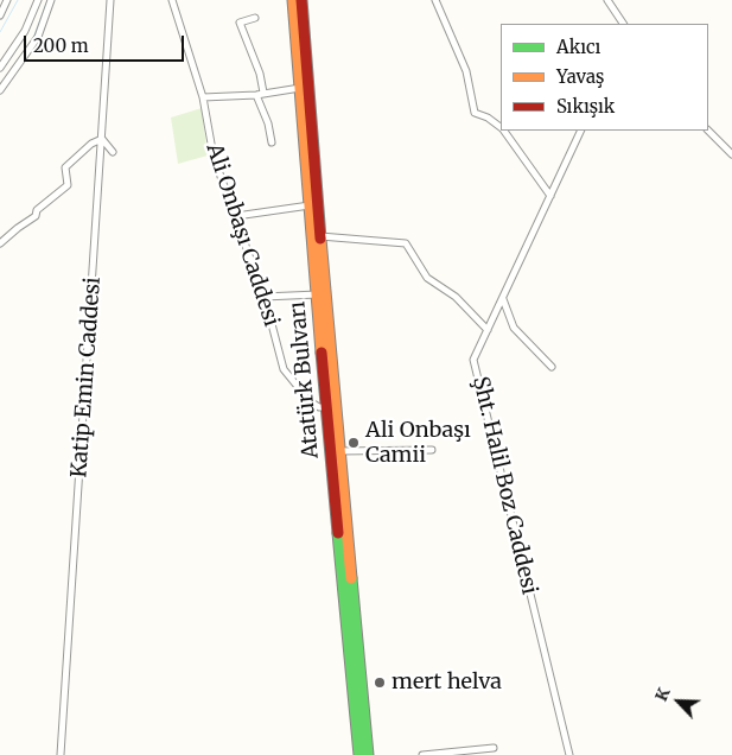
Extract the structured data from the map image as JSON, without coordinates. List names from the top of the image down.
{
  "streets": {
    "main road": ["Atatürk Bulvarı"],
    "street": ["Ali Onbaşı Caddesi", "Katip Emin Caddesi", "Şht. Halil Boz Caddesi"]
  },
  "crossings": [
    ["Ali Onbaşı Caddesi", "Atatürk Bulvarı"]
  ],
  "places": ["Ali Onbaşı Camii", "mert helva"],
  "legend": ["Akıcı", "Yavaş", "Sıkışık"],
  "scale_bar": "200 m",
  "north": "top left"
}
